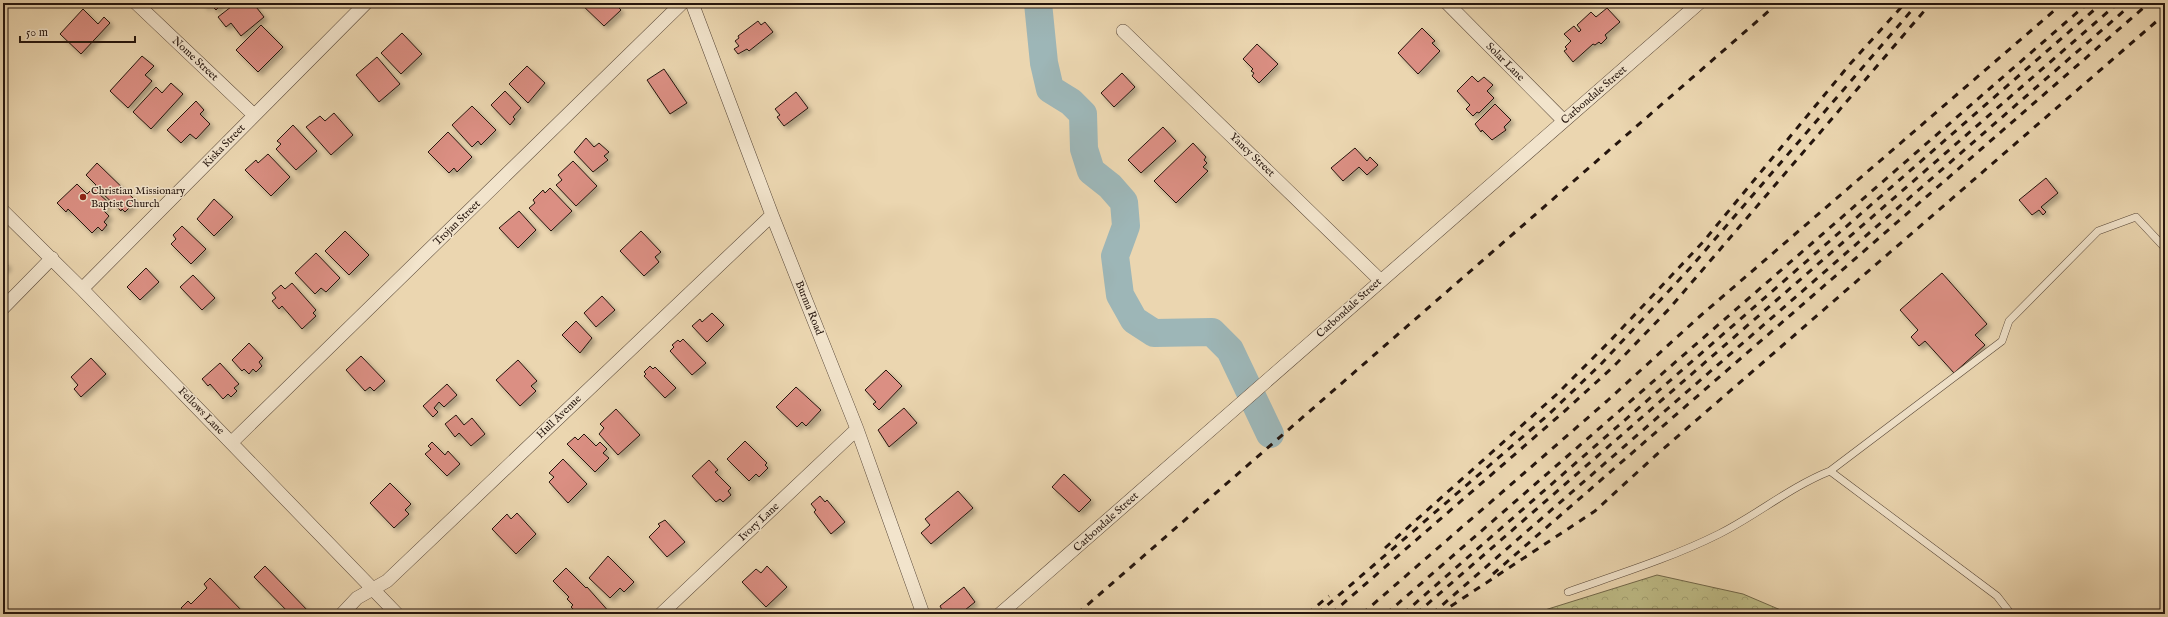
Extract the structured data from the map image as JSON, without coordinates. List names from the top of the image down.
{
  "streets": {
    "street": [
      "Nome Street",
      "Solar Lane",
      "Carbondale Street",
      "Kiska Street",
      "Yancy Street",
      "Trojan Street",
      "Burma Road",
      "Fellows Lane",
      "Hull Avenue",
      "Ivory Lane"
    ]
  },
  "crossings": [
    ["Nome Street", "Kiska Street"],
    ["Solar Lane", "Carbondale Street"],
    ["Carbondale Street", "Yancy Street"],
    ["Kiska Street", "Fellows Lane"],
    ["Trojan Street", "Fellows Lane"],
    ["Burma Road", "Hull Avenue"],
    ["Burma Road", "Ivory Lane"],
    ["Fellows Lane", "Hull Avenue"]
  ],
  "places": ["Christian Missionary Baptist Church"],
  "scale_bar": "50 m"
}
